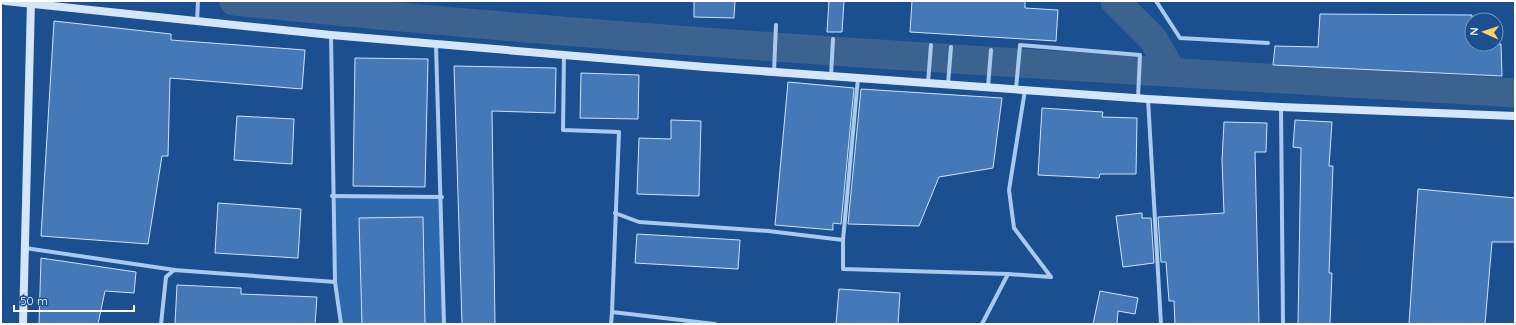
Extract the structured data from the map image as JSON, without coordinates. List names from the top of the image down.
{
  "scale_bar": "50 m",
  "north": "left"
}
